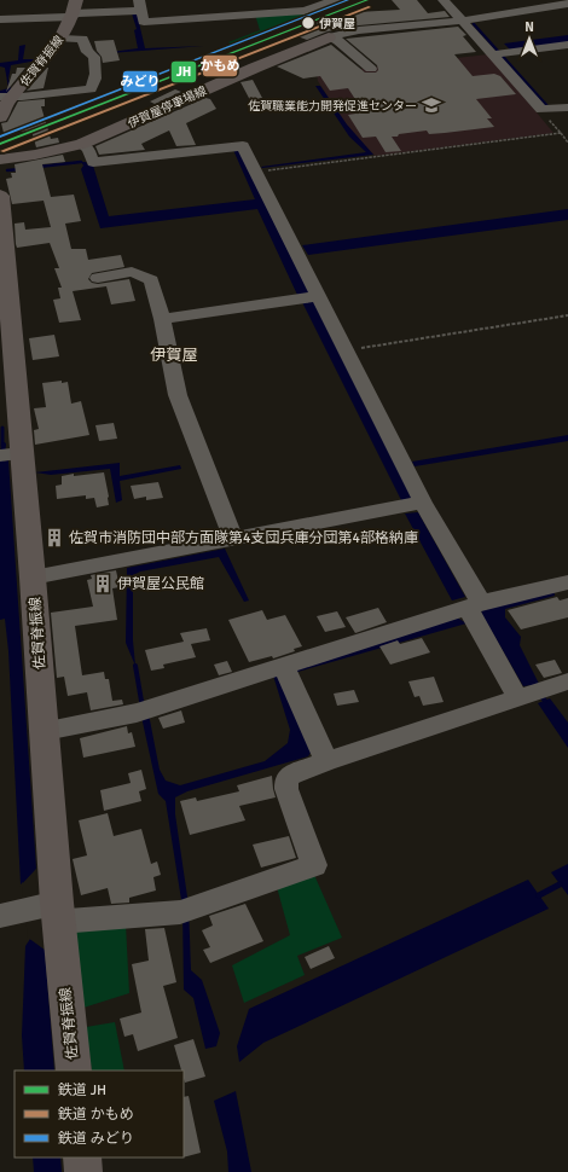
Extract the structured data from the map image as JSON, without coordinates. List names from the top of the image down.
{
  "streets": {
    "main road": ["佐賀脊振線", "伊賀屋停車場線"]
  },
  "districts": ["伊賀屋"],
  "places": {
    "other": ["伊賀屋"],
    "school or university": ["佐賀職業能力開発促進センター"],
    "building": ["佐賀市消防団中部方面隊第4支団兵庫分団第4部格納庫", "伊賀屋公民館"]
  },
  "lines": ["rail line JH", "rail line みどり", "rail line かもめ"],
  "legend": ["鉄道 JH", "鉄道 かもめ", "鉄道 みどり"],
  "north": "top"
}
